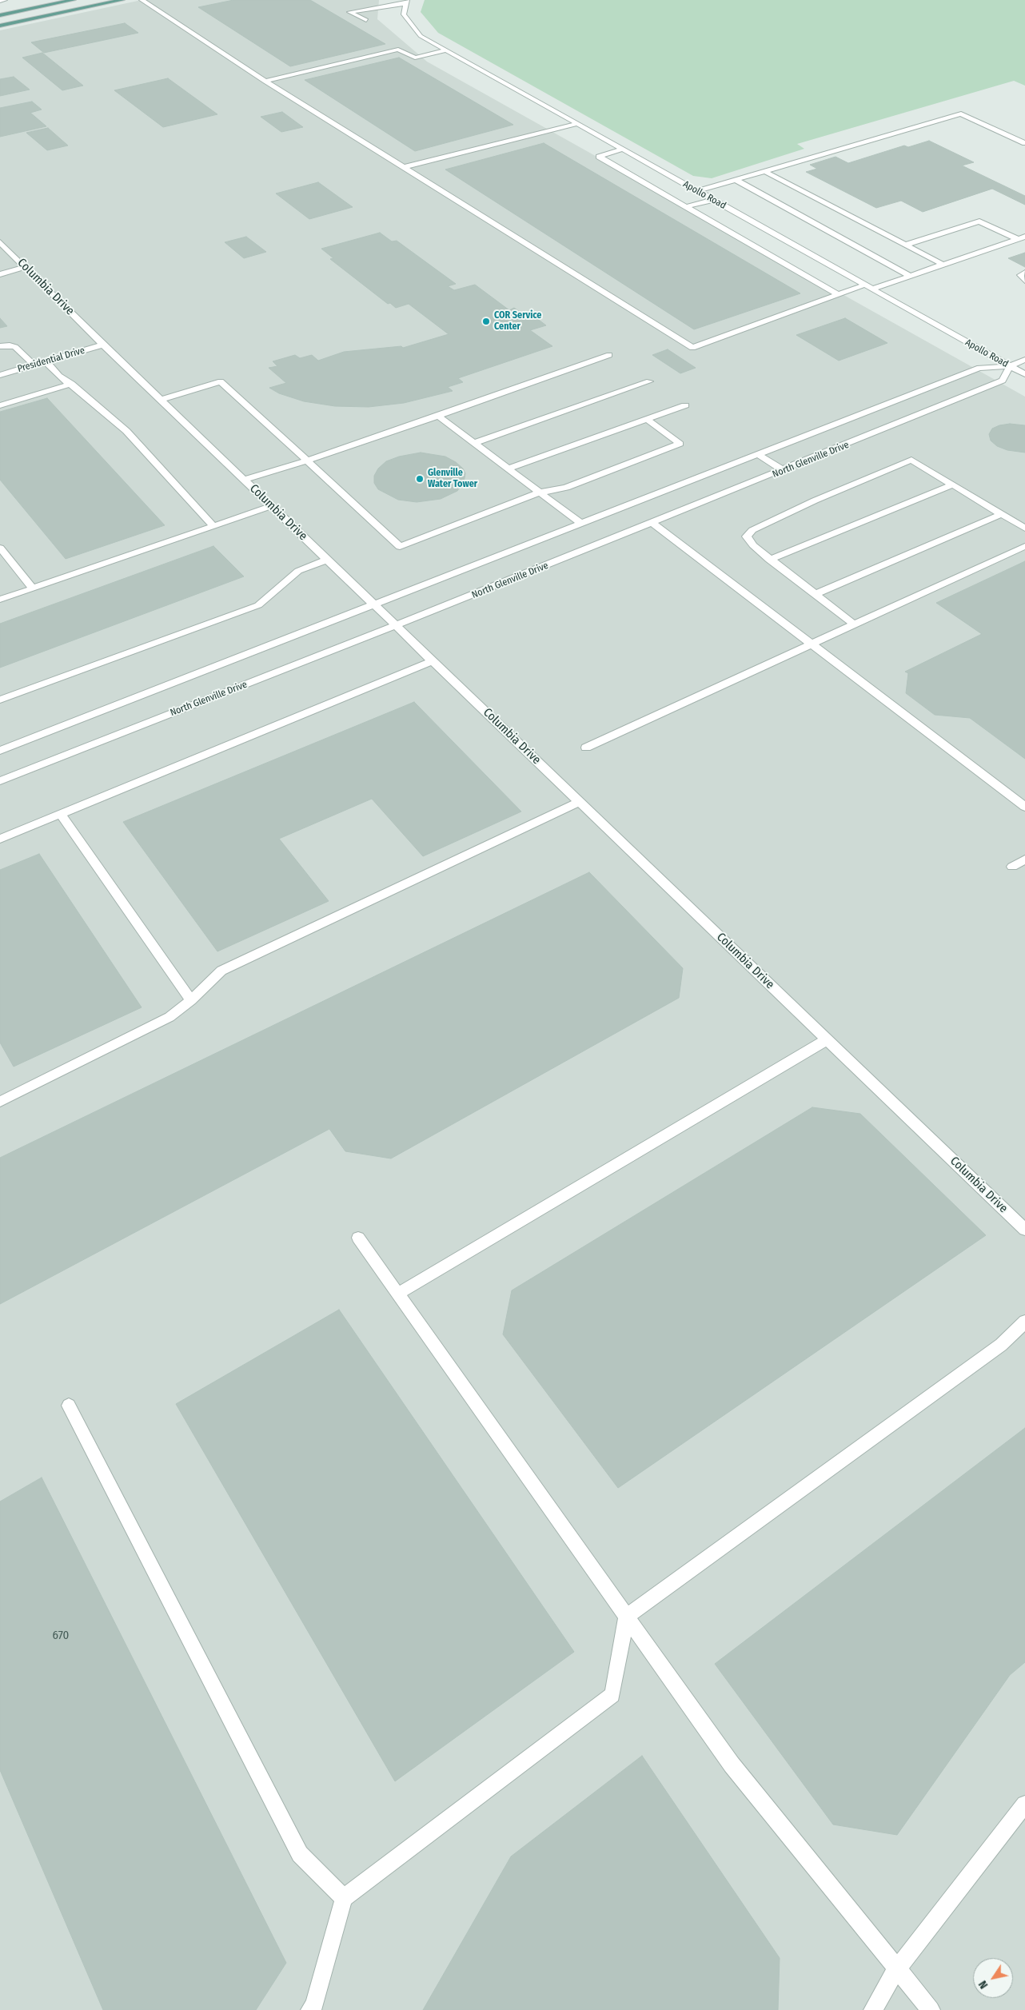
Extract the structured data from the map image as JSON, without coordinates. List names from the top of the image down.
{
  "streets": {
    "street": [
      "Apollo Road",
      "Columbia Drive",
      "Presidential Drive",
      "North Glenville Drive"
    ]
  },
  "crossings": [
    ["Apollo Road", "North Glenville Drive"],
    ["Columbia Drive", "Presidential Drive"],
    ["Columbia Drive", "North Glenville Drive"]
  ],
  "places": ["COR Service Center", "Glenville Water Tower"],
  "house_numbers": ["670"],
  "north": "bottom left"
}
